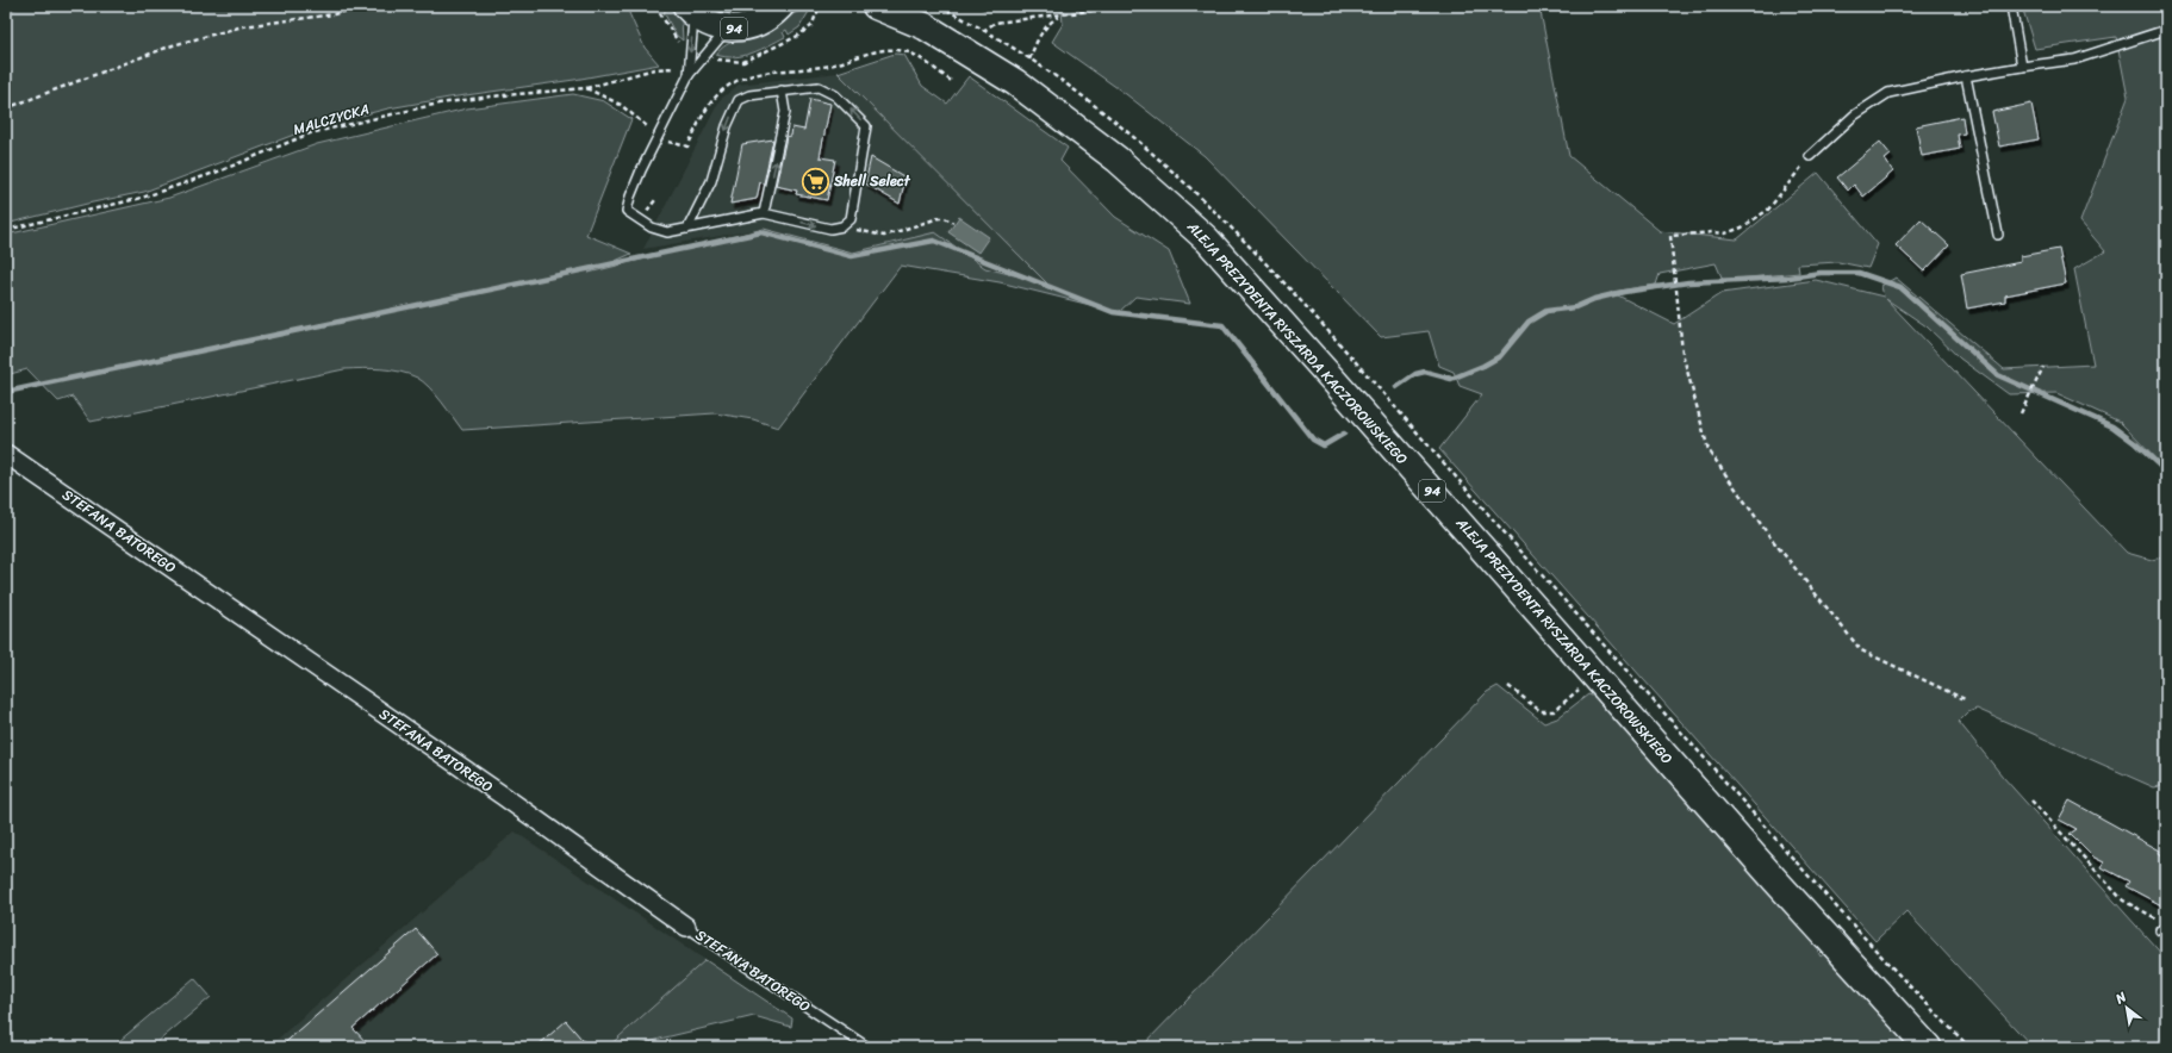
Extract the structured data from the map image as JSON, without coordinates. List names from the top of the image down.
{
  "streets": {
    "main road": ["94", "ALEJA PREZYDENTA RYSZARDA KACZOROWSKIEGO"],
    "street": ["STEFANA BATOREGO"],
    "path": ["MALCZYCKA"]
  },
  "places": {
    "supermarket": ["Shell Select"]
  },
  "north": "top left"
}
